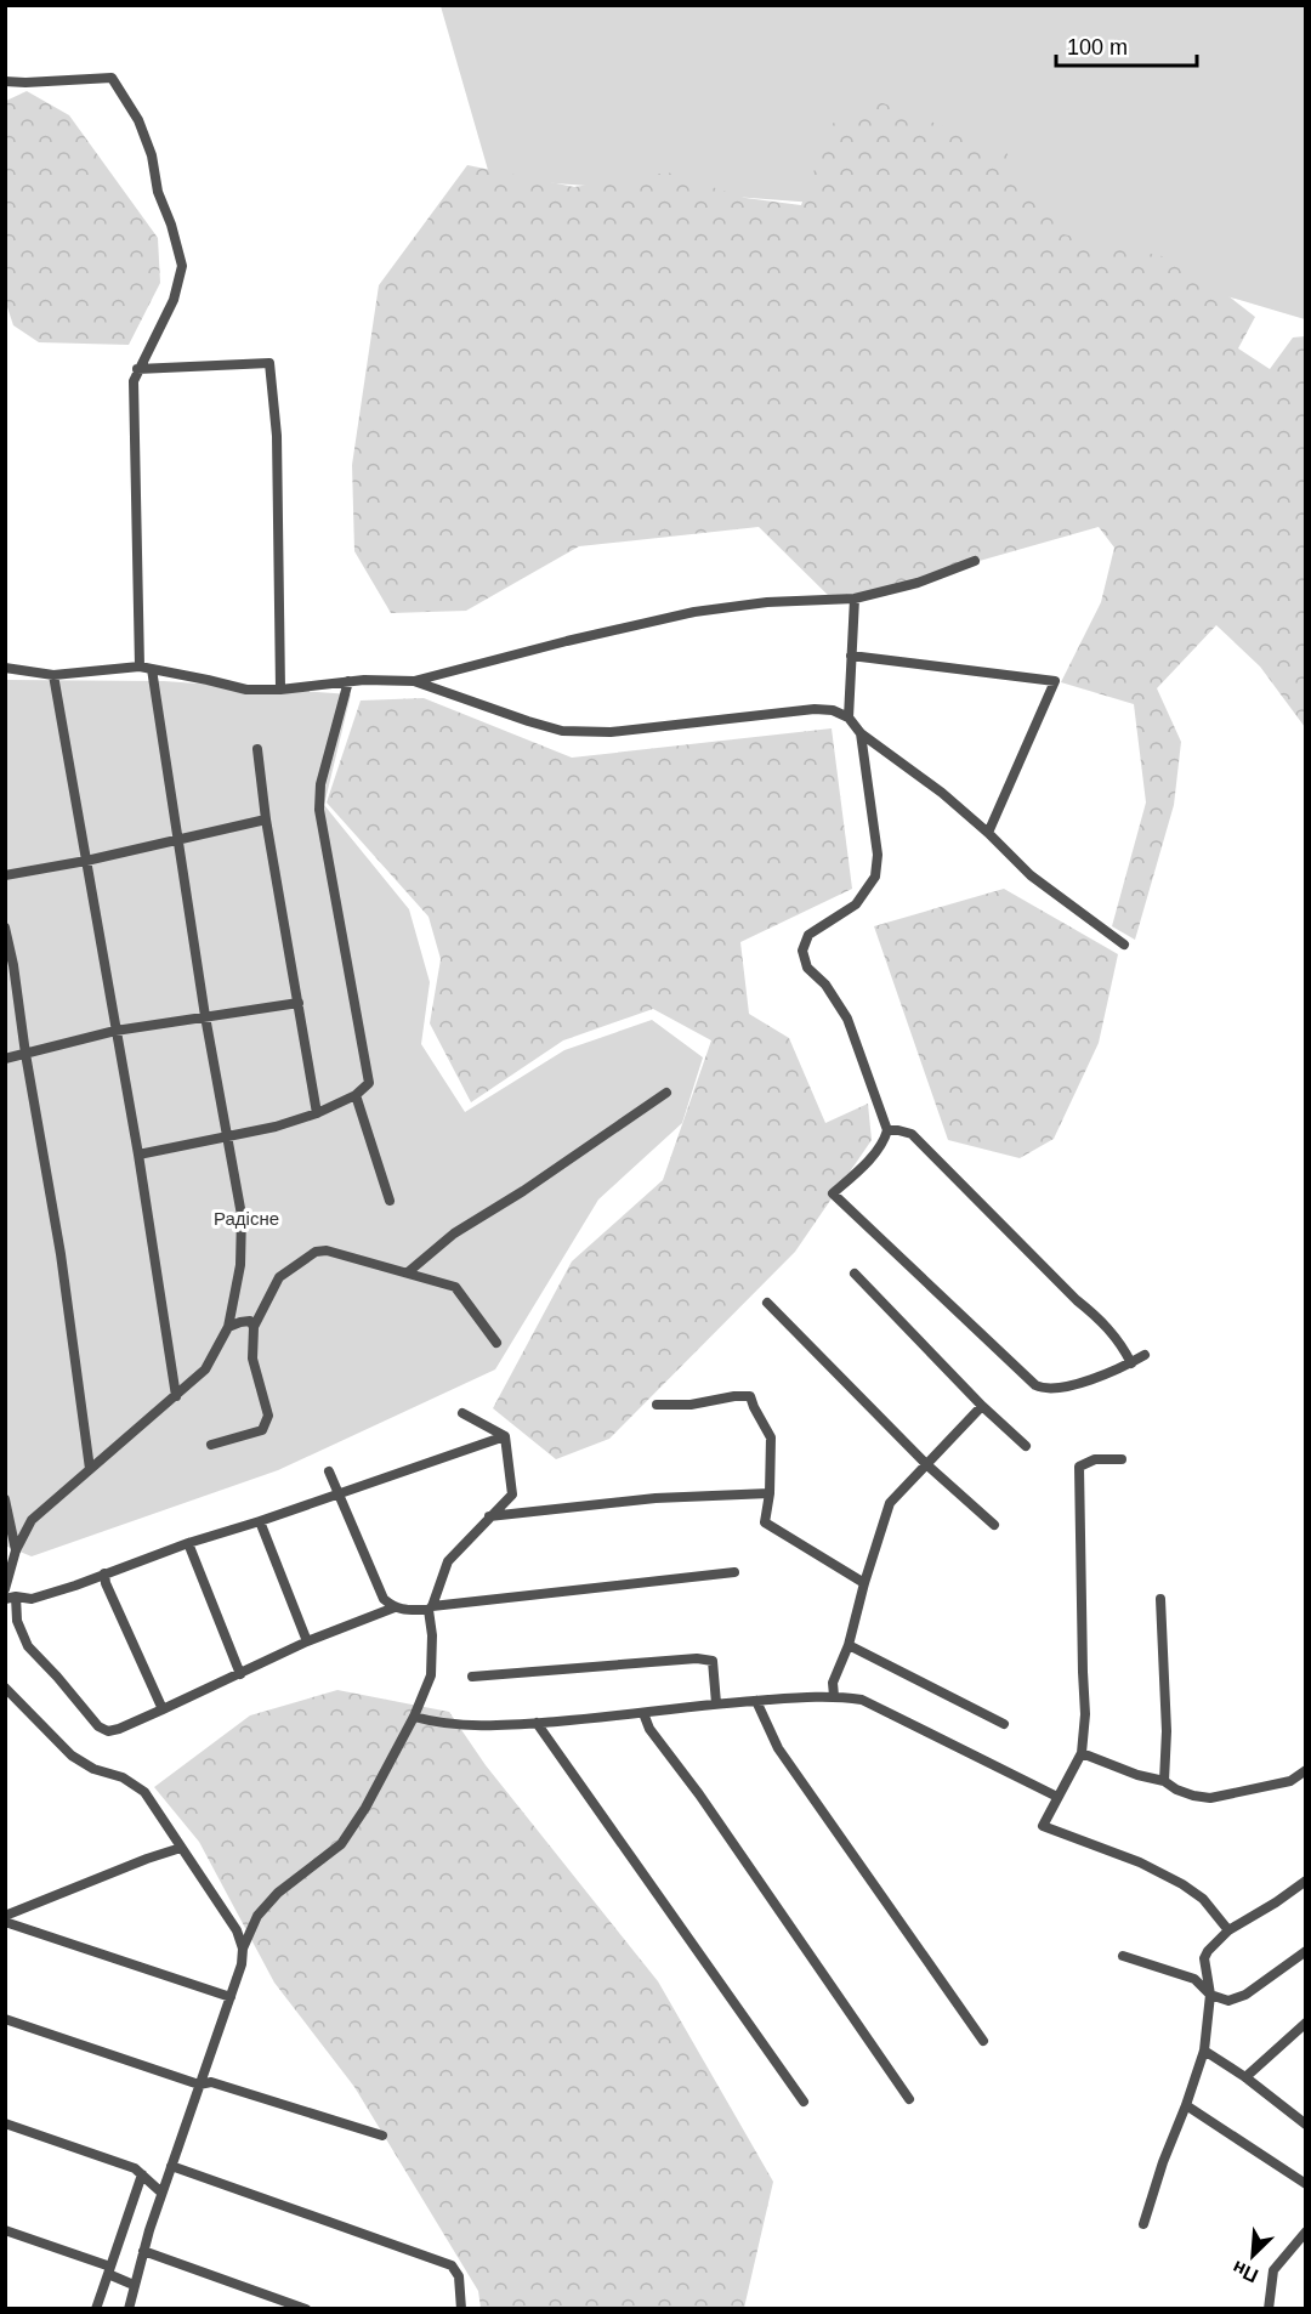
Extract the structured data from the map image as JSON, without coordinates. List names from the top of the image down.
{
  "parks": ["Радісне"],
  "scale_bar": "100 m",
  "north": "bottom left"
}
